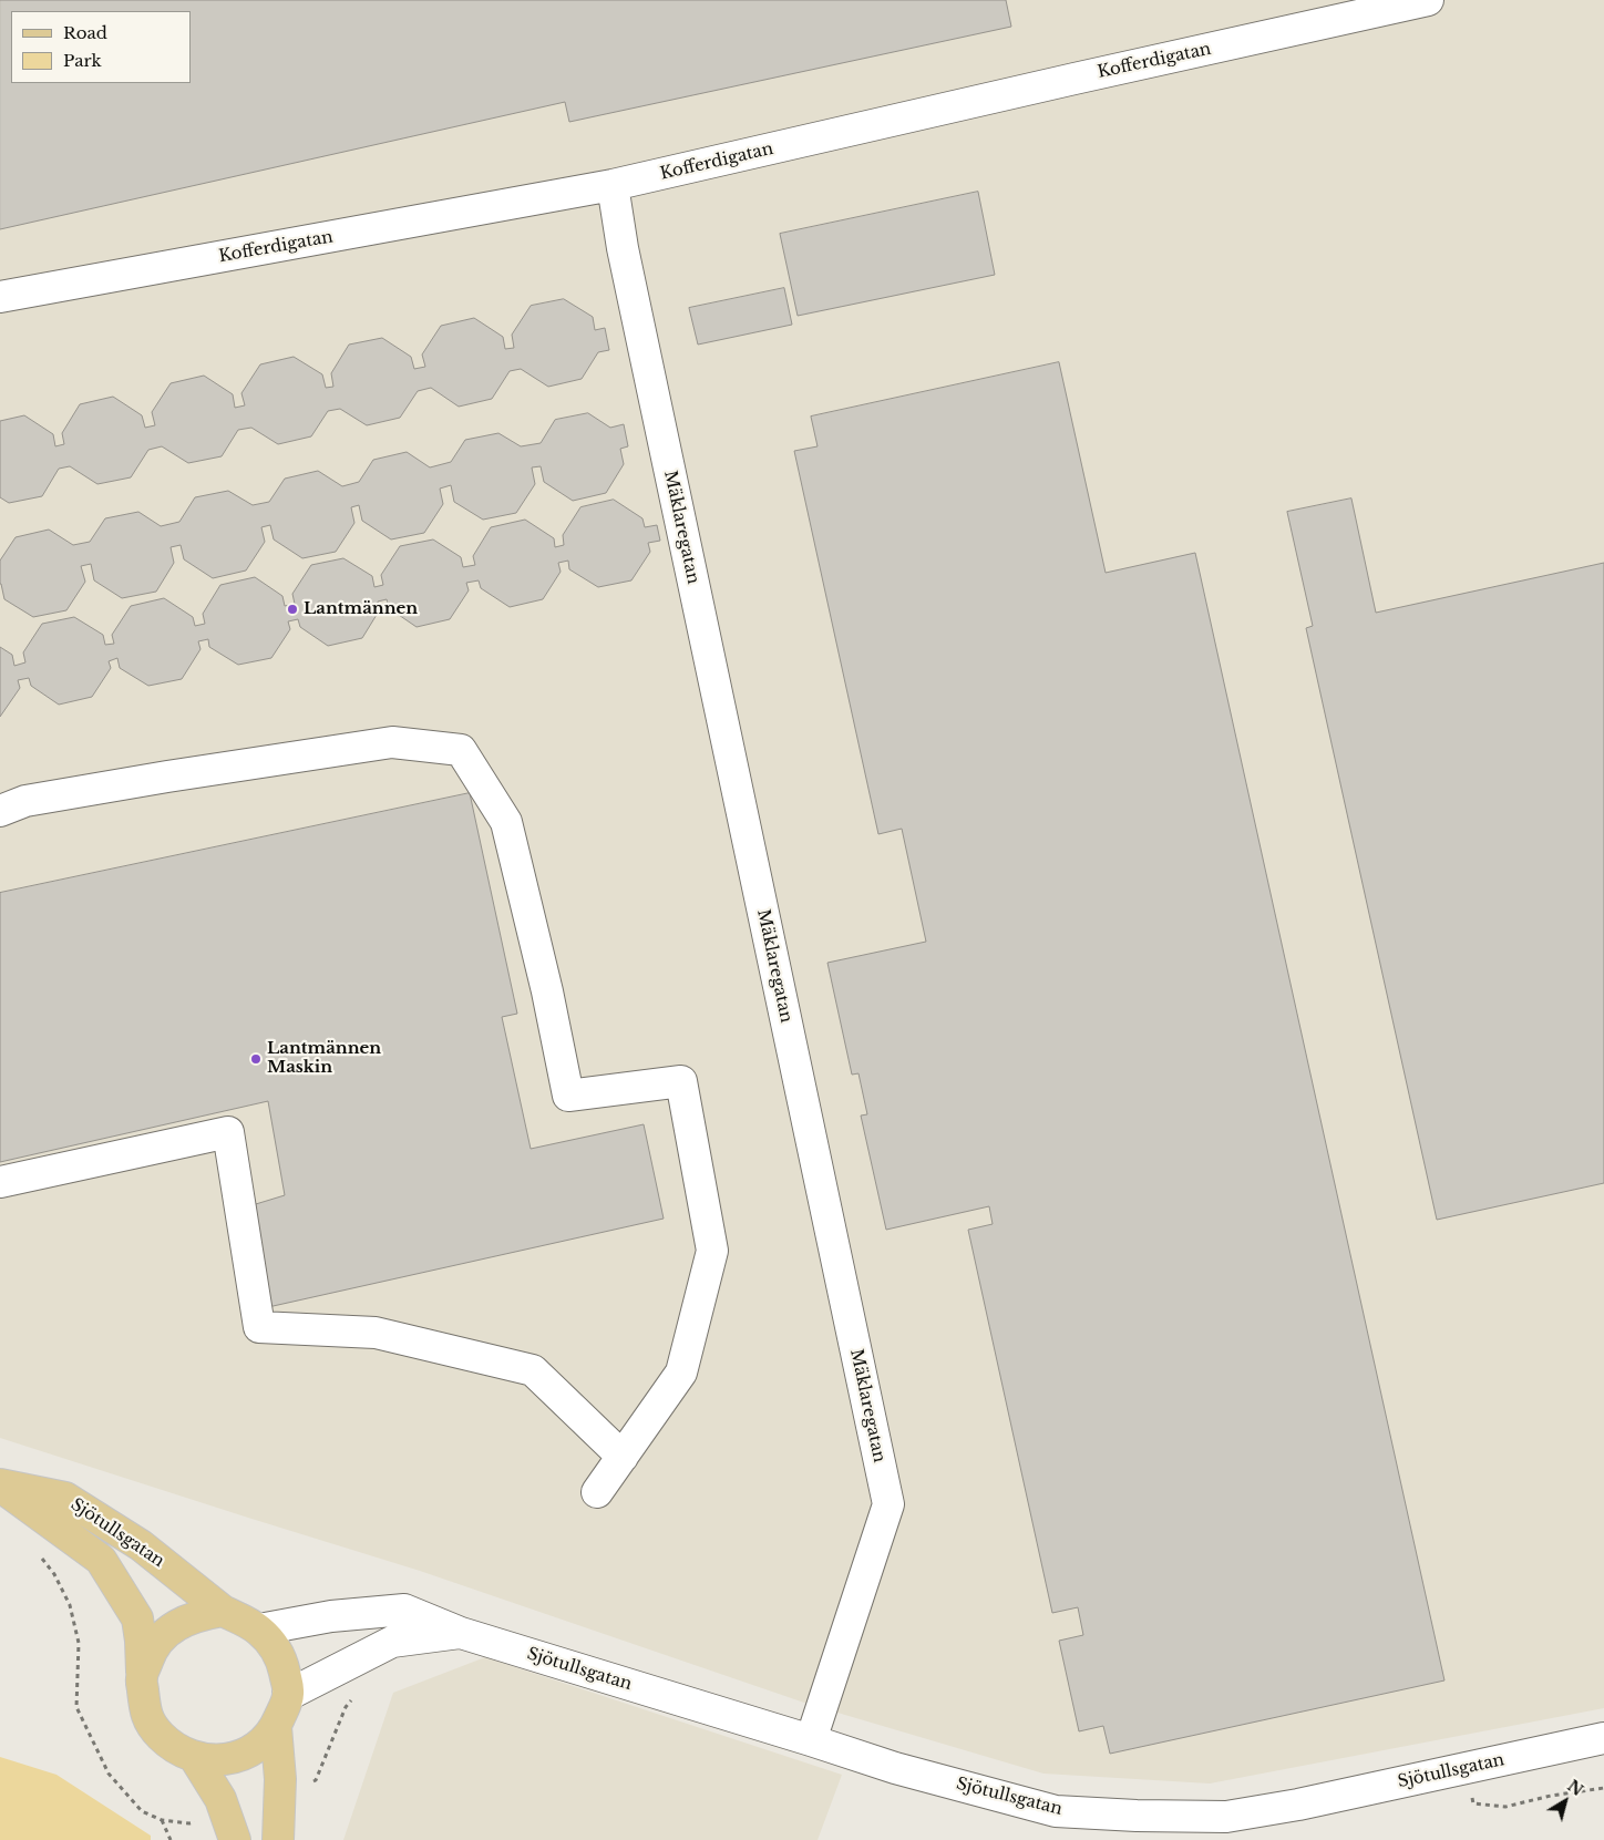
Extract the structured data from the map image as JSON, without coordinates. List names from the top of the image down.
{
  "streets": {
    "main road": ["Sjötullsgatan"],
    "street": ["Kofferdigatan", "Mäklaregatan"]
  },
  "crossings": [
    ["Kofferdigatan", "Mäklaregatan"],
    ["Mäklaregatan", "Sjötullsgatan"]
  ],
  "places": ["Lantmännen", "Lantmännen Maskin"],
  "legend": ["Road", "Park"],
  "north": "top right"
}
